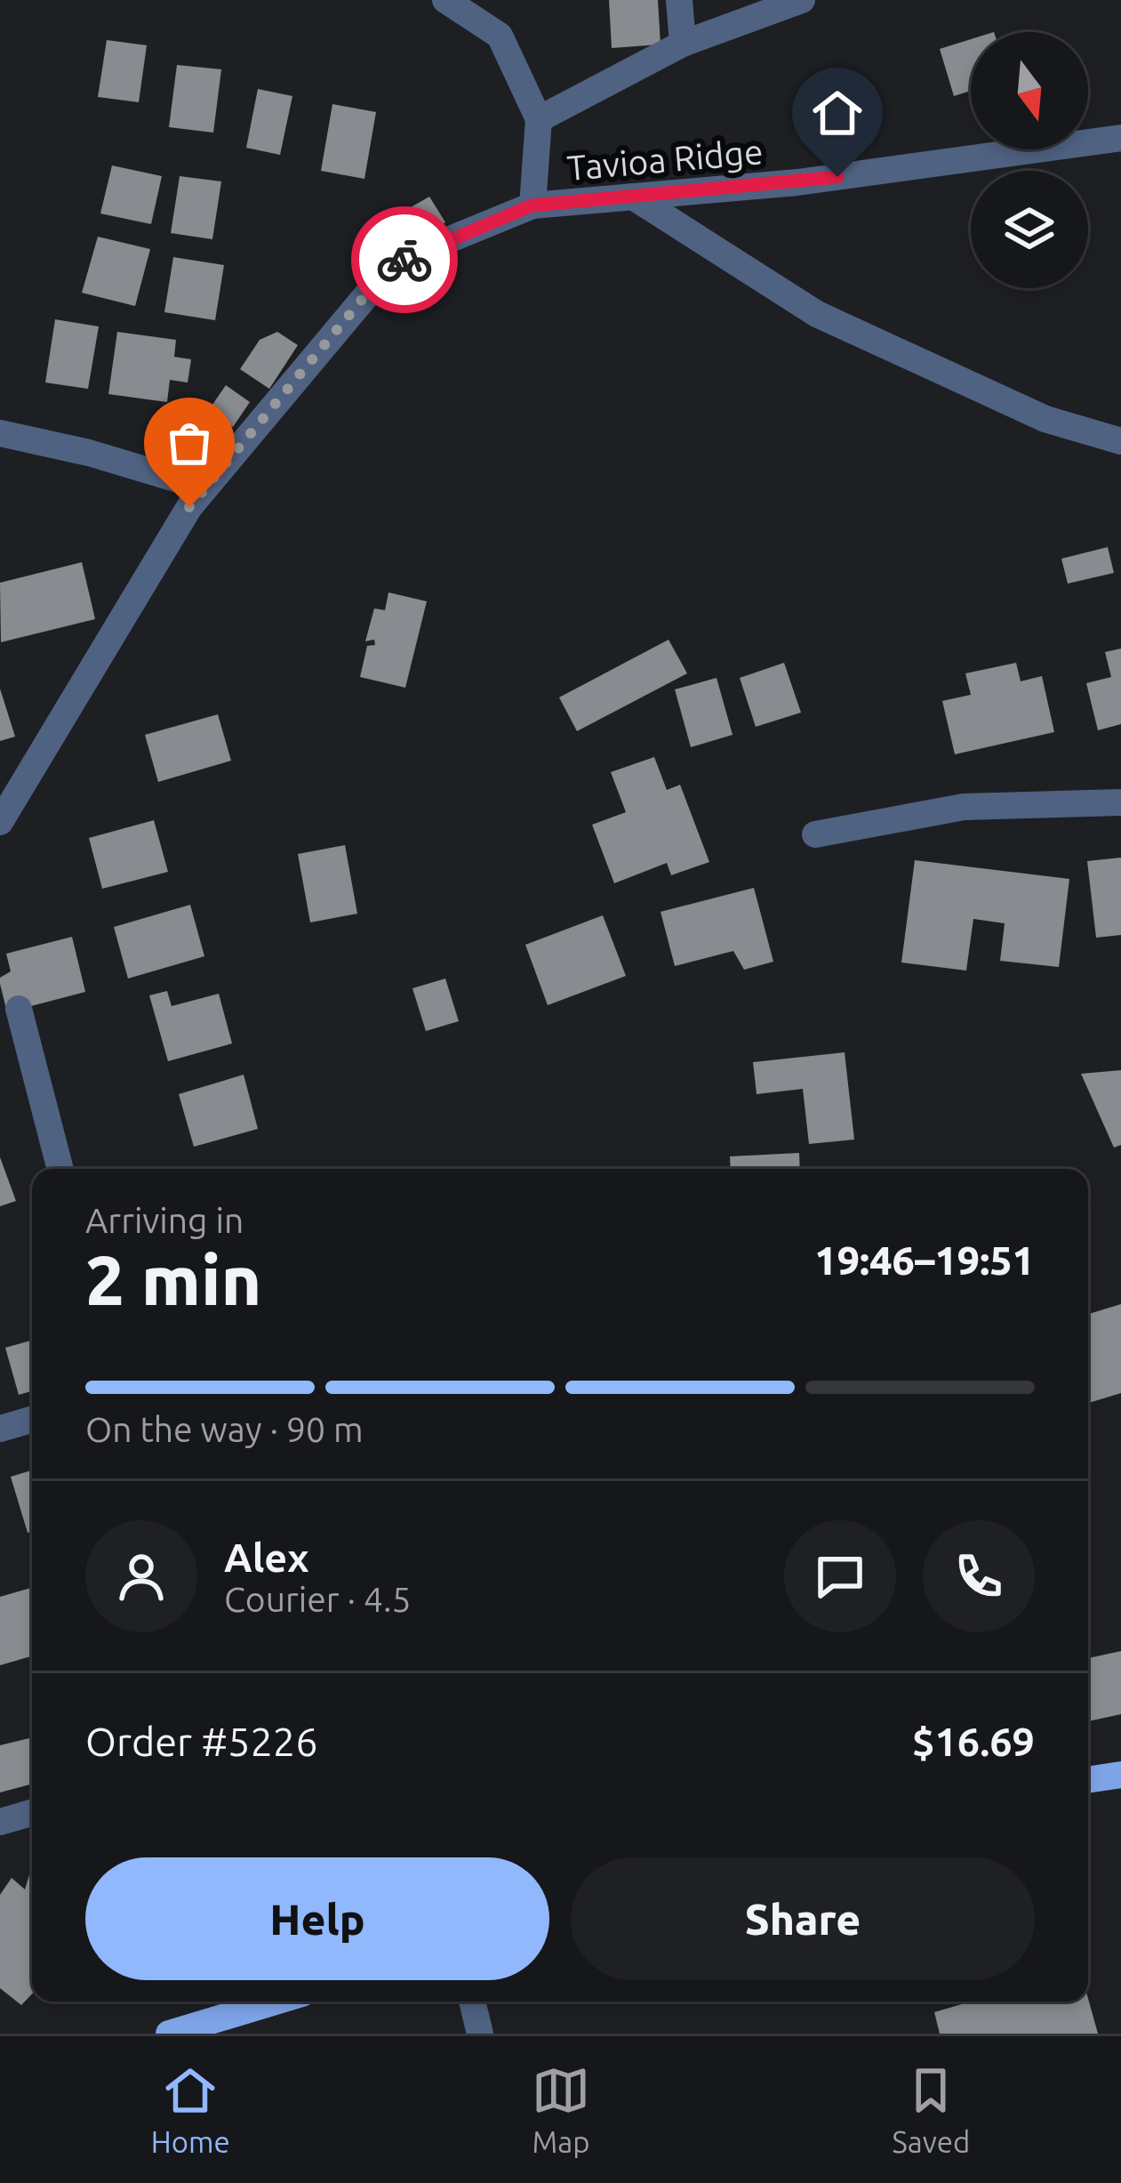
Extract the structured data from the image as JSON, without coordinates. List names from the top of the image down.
{
  "streets": {
    "street": ["Tavioa Ridge"]
  },
  "north": "bottom",
  "page": {
    "heading": ["2 min", "Arriving in", "19:46–19:51"],
    "panel": [
      "Alex",
      "Courier · 4.5",
      "Order #5226",
      "$16.69"
    ],
    "bar": "On the way · 90 m",
    "buttons": ["Help", "Share"],
    "tabs": ["Home", "Map", "Saved"]
  }
}
